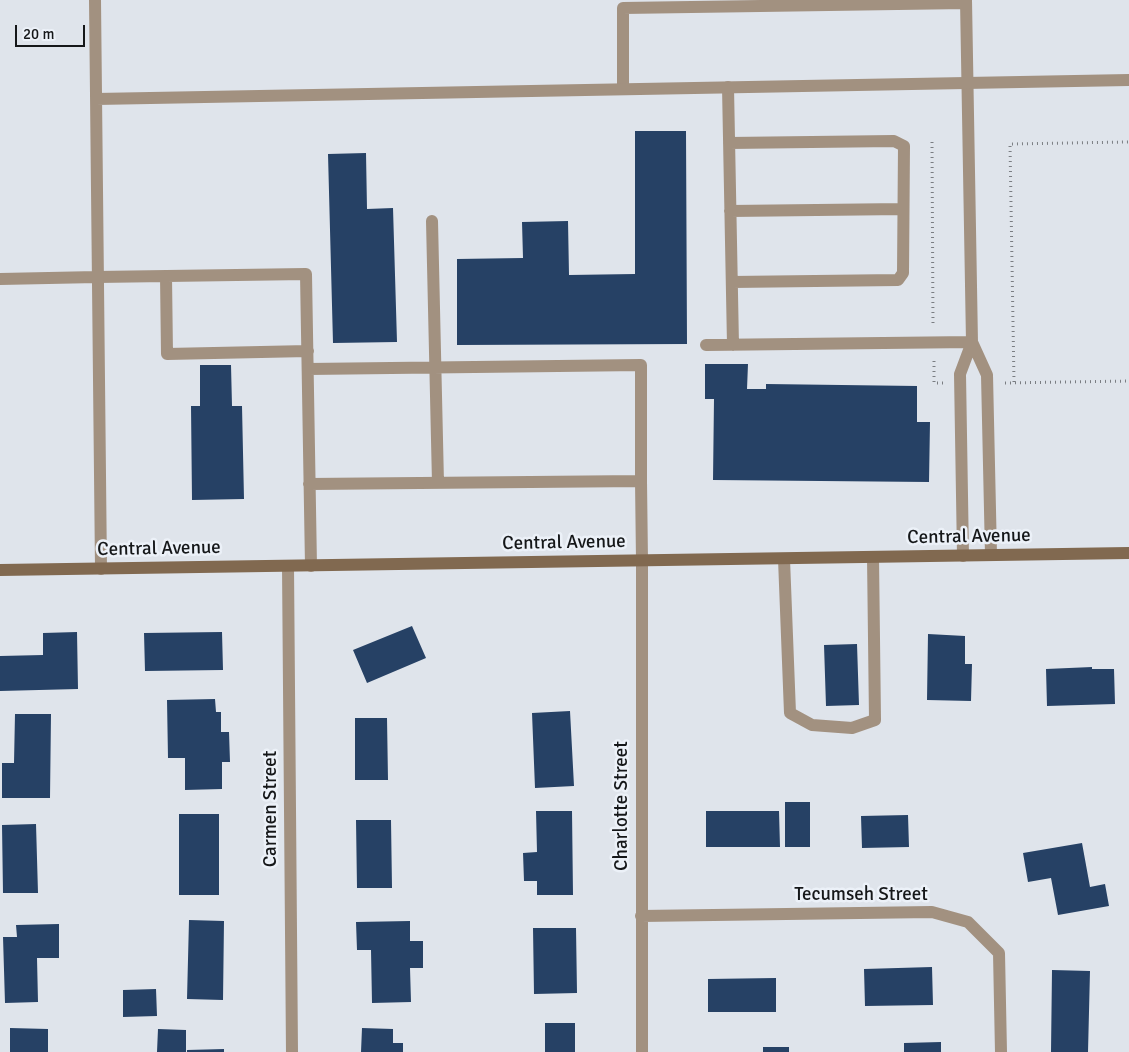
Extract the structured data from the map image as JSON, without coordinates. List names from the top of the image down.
{
  "streets": {
    "main road": ["Central Avenue"],
    "street": ["Charlotte Street", "Carmen Street", "Tecumseh Street"]
  },
  "crossings": [
    ["Central Avenue", "Charlotte Street"],
    ["Central Avenue", "Carmen Street"],
    ["Charlotte Street", "Tecumseh Street"]
  ],
  "scale_bar": "20 m"
}
